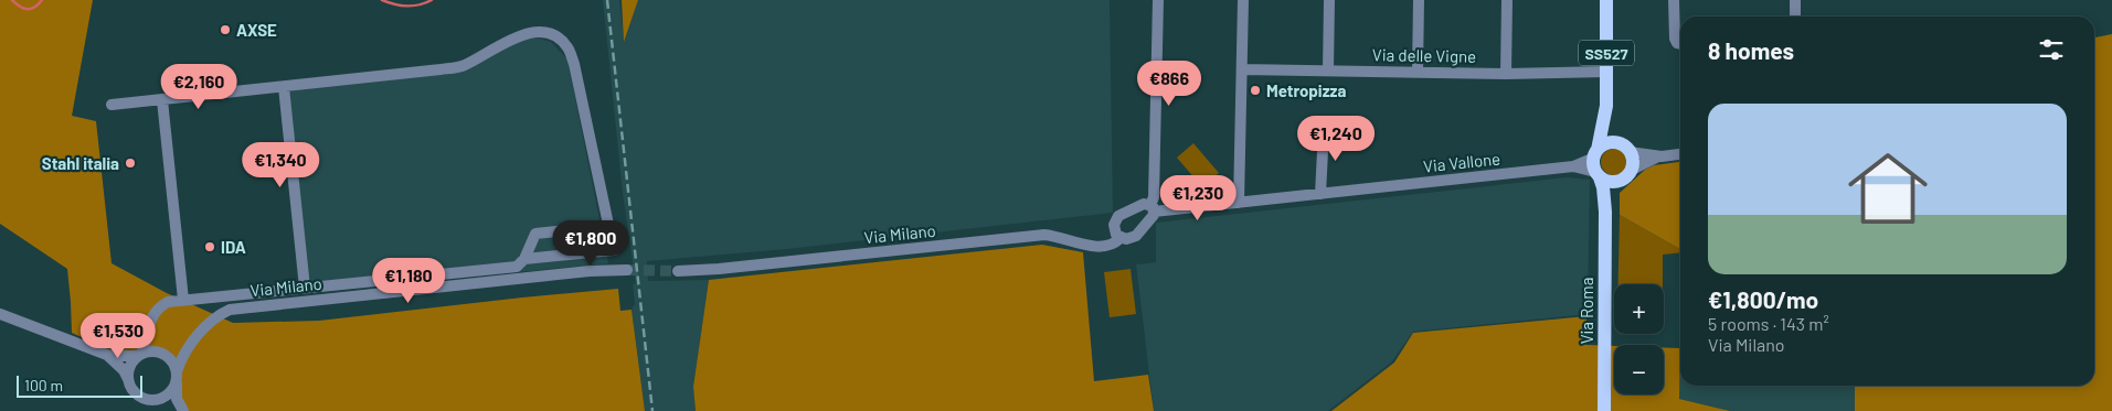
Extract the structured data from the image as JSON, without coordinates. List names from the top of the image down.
{
  "streets": {
    "main road": ["SS527", "Via Roma"],
    "street": ["Via delle Vigne", "Via Vallone", "Via Milano"]
  },
  "crossings": [
    ["SS527", "Via Vallone"],
    ["SS527", "Via Roma"],
    ["Via delle Vigne", "Via Roma"],
    ["Via Vallone", "Via Roma"]
  ],
  "places": [
    "AXSE",
    "Metropizza",
    "Stahl italia",
    "IDA"
  ],
  "scale_bar": "100 m",
  "page": {
    "heading": "8 homes",
    "price": [
      "€866",
      "€2,160",
      "€1,240",
      "€1,340",
      "€1,230",
      "€1,800",
      "€1,180",
      "€1,530"
    ],
    "list": [
      {
        "name": "€1,800/mo",
        "note": "5 rooms · 143 m² · Via Milano"
      }
    ],
    "map_buttons": ["+", "−"],
    "scale": "100 m"
  }
}
